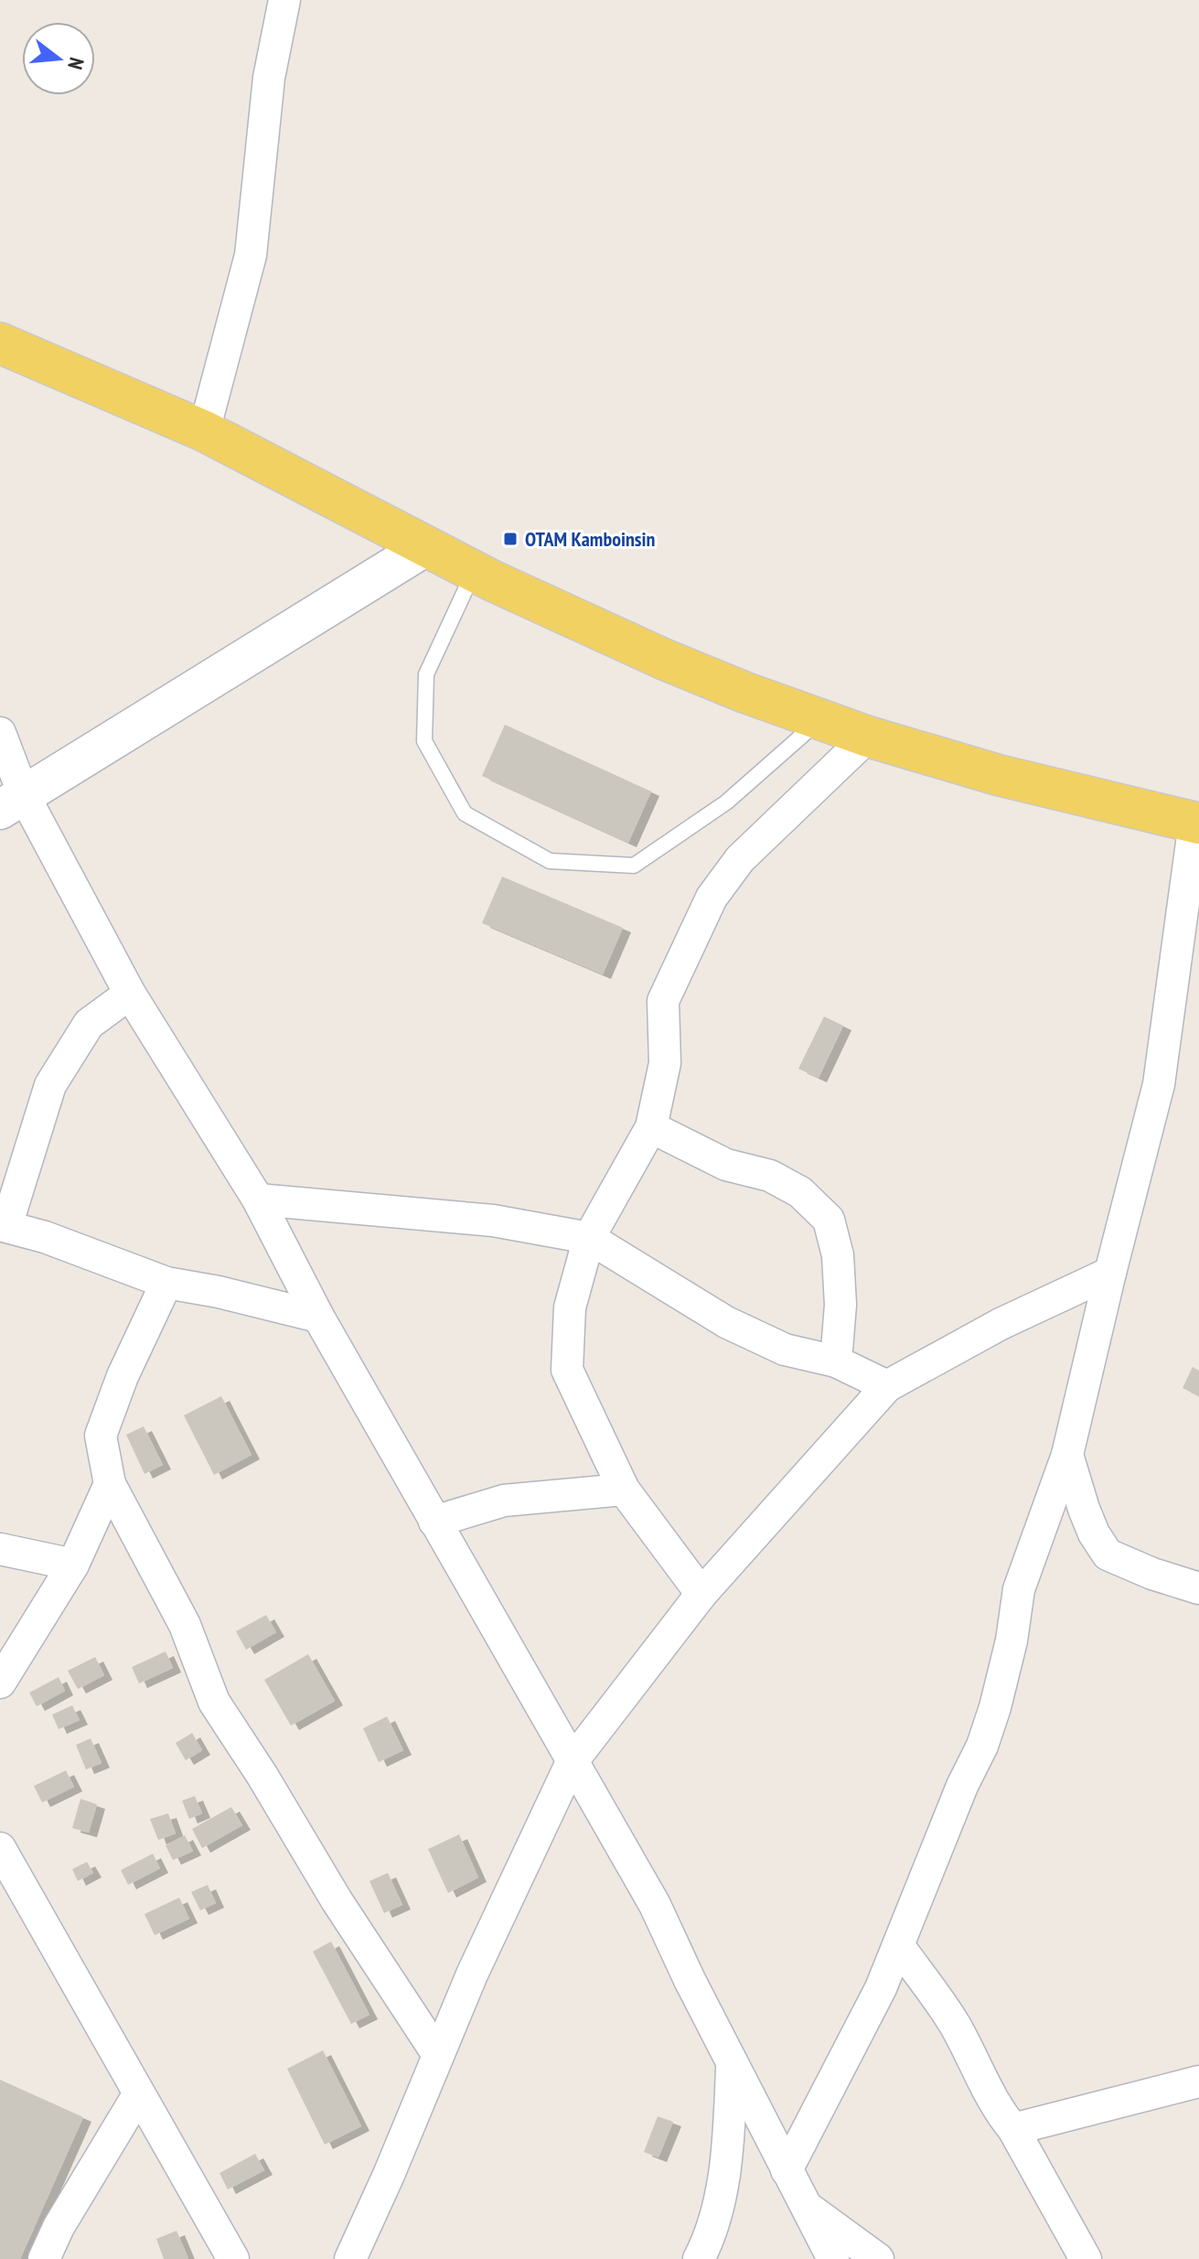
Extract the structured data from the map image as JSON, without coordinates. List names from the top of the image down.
{
  "places": {
    "transit": ["OTAM Kamboinsin"]
  },
  "north": "right"
}
